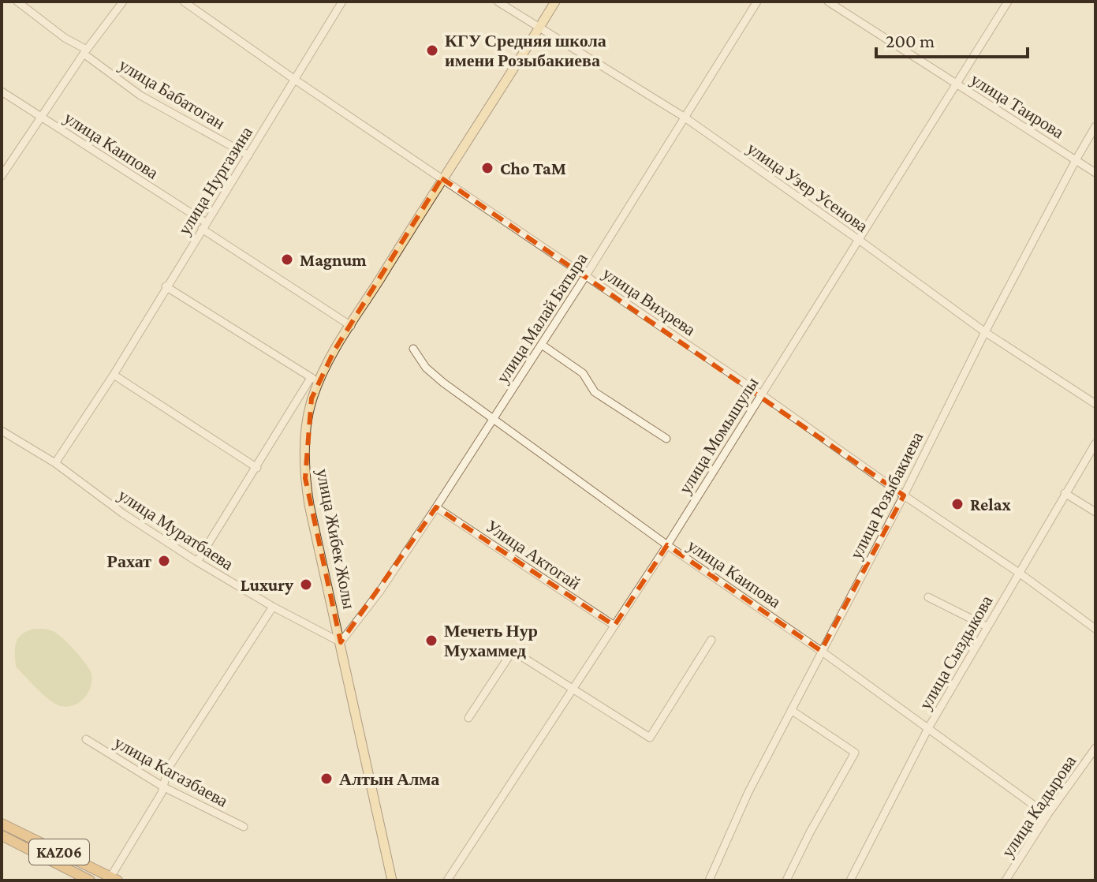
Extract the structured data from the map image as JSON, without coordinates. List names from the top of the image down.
{
  "streets": {
    "highway": ["KAZ06"],
    "main road": ["улица Жибек Жолы"],
    "street": [
      "улица Бабатоган",
      "улица Таирова",
      "улица Каипова",
      "улица Нургазина",
      "улица Узер Усенова",
      "улица Вихрева",
      "улица Малай Батыра",
      "улица Момышулы",
      "улица Розыбакиева",
      "улица Муратбаева",
      "Улица Актогай",
      "улица Сыздыкова",
      "улица Кагазбаева",
      "улица Кадырова"
    ]
  },
  "crossings": [
    ["улица Бабатоган", "улица Нургазина"],
    ["улица Таирова", "улица Момышулы"],
    ["улица Таирова", "улица Розыбакиева"],
    ["улица Каипова", "улица Нургазина"],
    ["улица Каипова", "улица Малай Батыра"],
    ["улица Каипова", "улица Момышулы"],
    ["улица Каипова", "улица Розыбакиева"],
    ["улица Каипова", "улица Жибек Жолы"],
    ["улица Каипова", "улица Сыздыкова"],
    ["улица Каипова", "улица Кадырова"],
    ["улица Нургазина", "улица Вихрева"],
    ["улица Нургазина", "улица Муратбаева"],
    ["улица Узер Усенова", "улица Малай Батыра"],
    ["улица Узер Усенова", "улица Момышулы"],
    ["улица Узер Усенова", "улица Розыбакиева"],
    ["улица Узер Усенова", "улица Жибек Жолы"],
    ["улица Вихрева", "улица Малай Батыра"],
    ["улица Вихрева", "улица Момышулы"],
    ["улица Вихрева", "улица Розыбакиева"],
    ["улица Вихрева", "улица Жибек Жолы"],
    ["улица Вихрева", "улица Сыздыкова"],
    ["улица Малай Батыра", "улица Муратбаева"],
    ["улица Малай Батыра", "улица Жибек Жолы"],
    ["улица Малай Батыра", "Улица Актогай"],
    ["улица Момышулы", "Улица Актогай"],
    ["улица Муратбаева", "улица Жибек Жолы"]
  ],
  "places": [
    "КГУ Средняя школа имени Розыбакиева",
    "Cho TaM",
    "Magnum",
    "Relax",
    "Рахат",
    "Luxury",
    "Мечеть Нур Мухаммед",
    "Алтын Алма"
  ],
  "scale_bar": "200 m"
}
